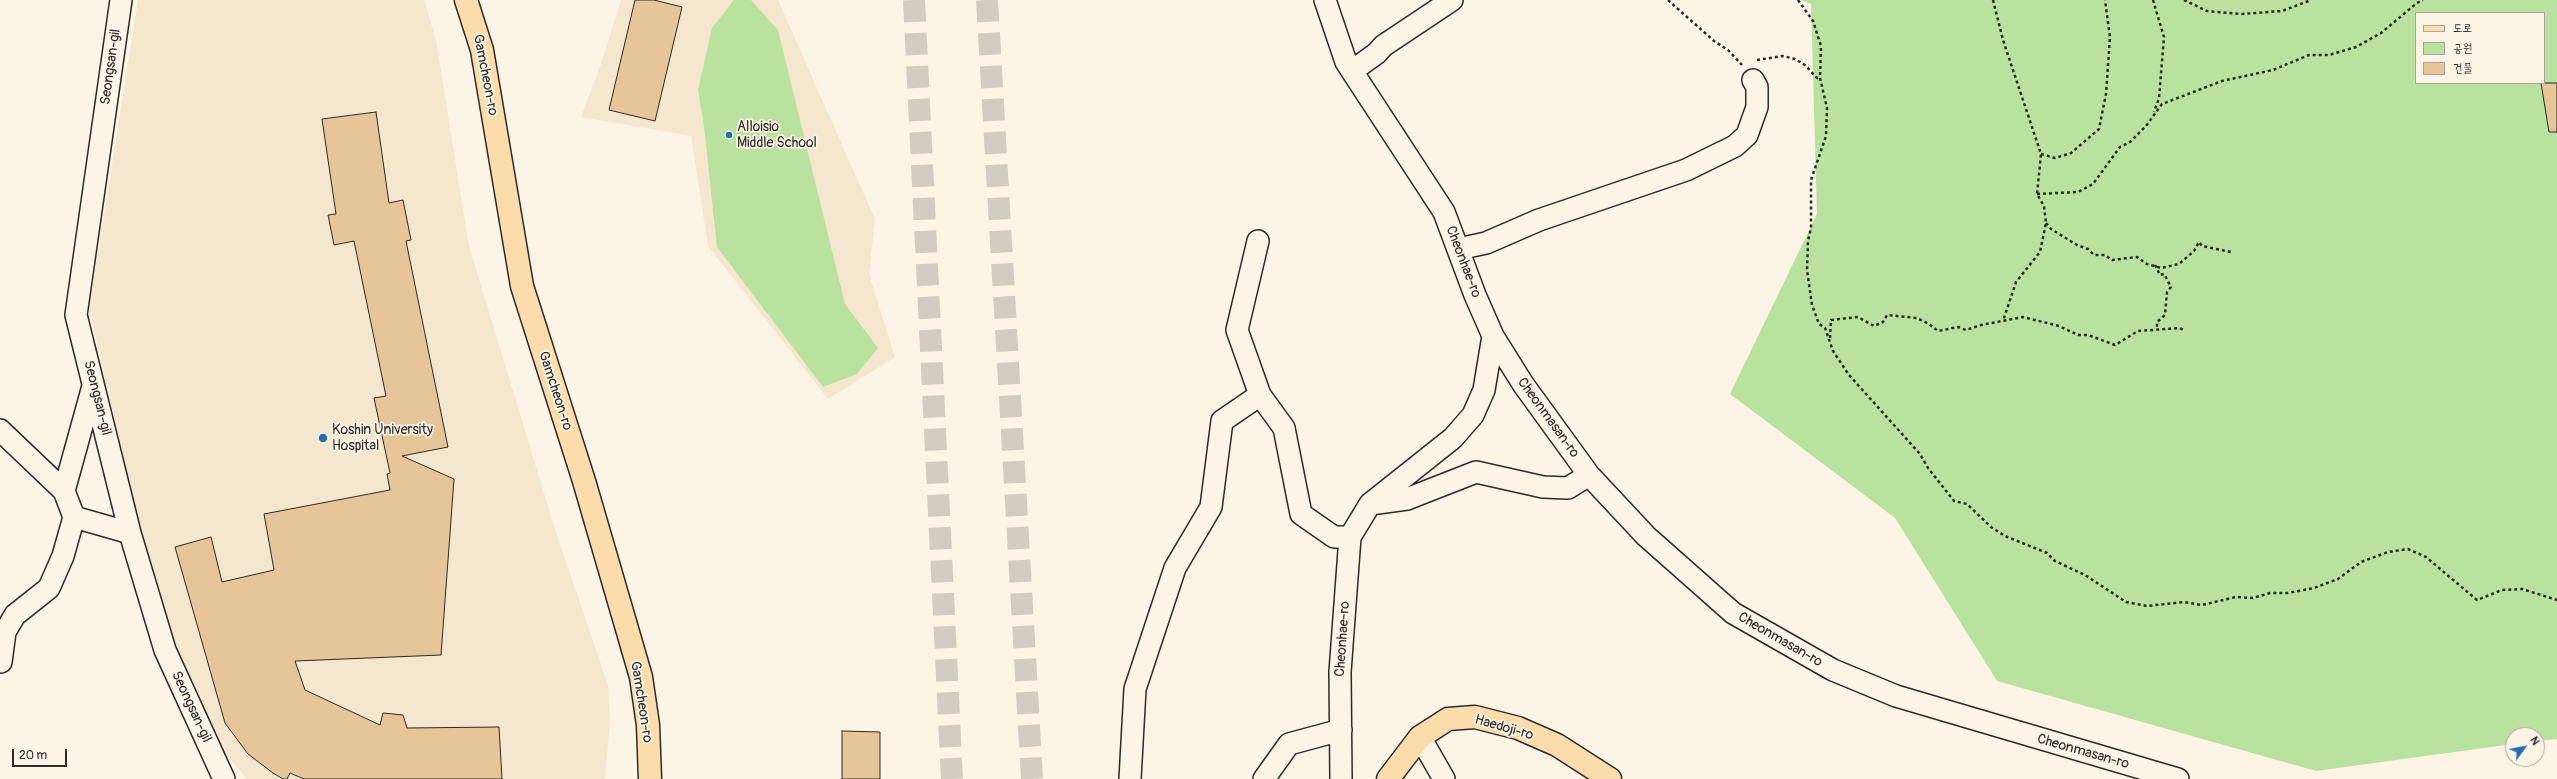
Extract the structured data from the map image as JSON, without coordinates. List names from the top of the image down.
{
  "streets": {
    "main road": ["Gamcheon-ro", "Haedoji-ro"],
    "street": ["Seongsan-gil", "Cheonhae-ro", "Cheonmasan-ro"]
  },
  "crossings": [
    ["Cheonhae-ro", "Cheonmasan-ro"]
  ],
  "places": ["Alloisio Middle School", "Koshin University Hospital"],
  "legend": ["도로", "공원", "건물"],
  "scale_bar": "20 m",
  "north": "top right"
}
